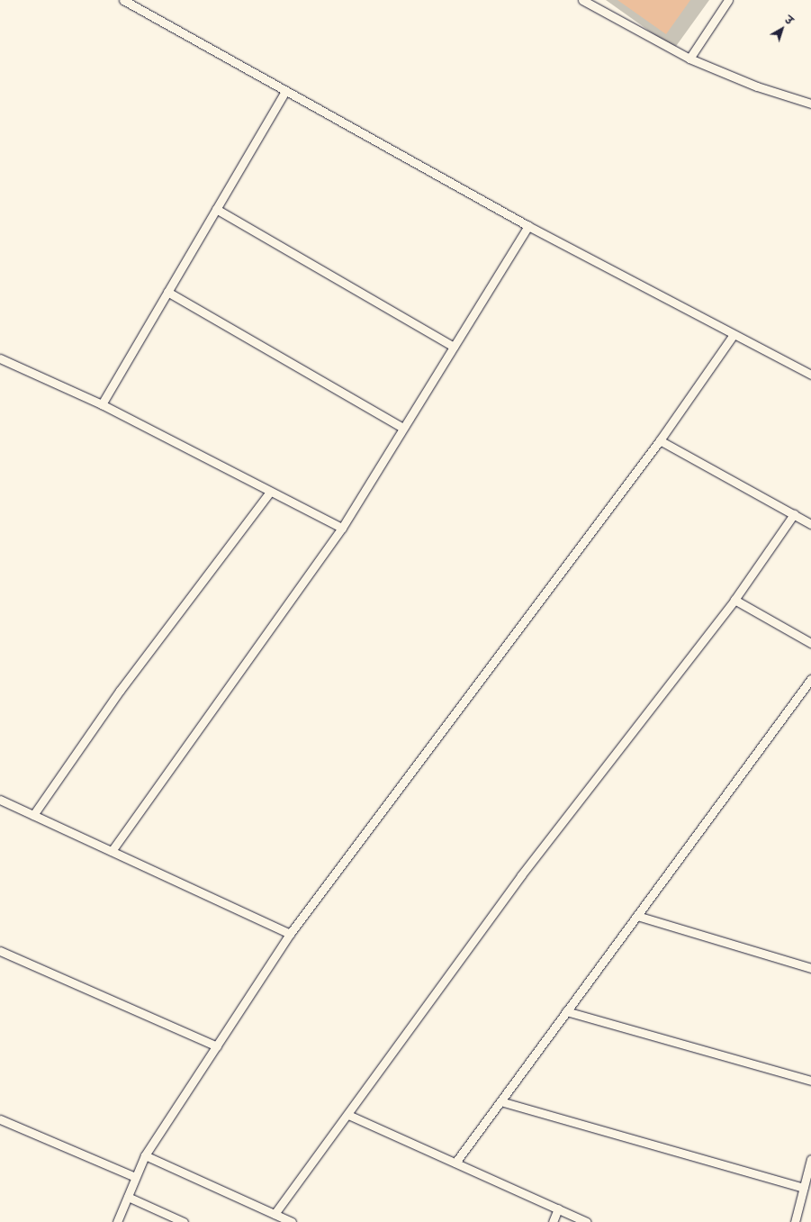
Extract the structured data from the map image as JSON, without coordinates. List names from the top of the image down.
{
  "north": "top right"
}
